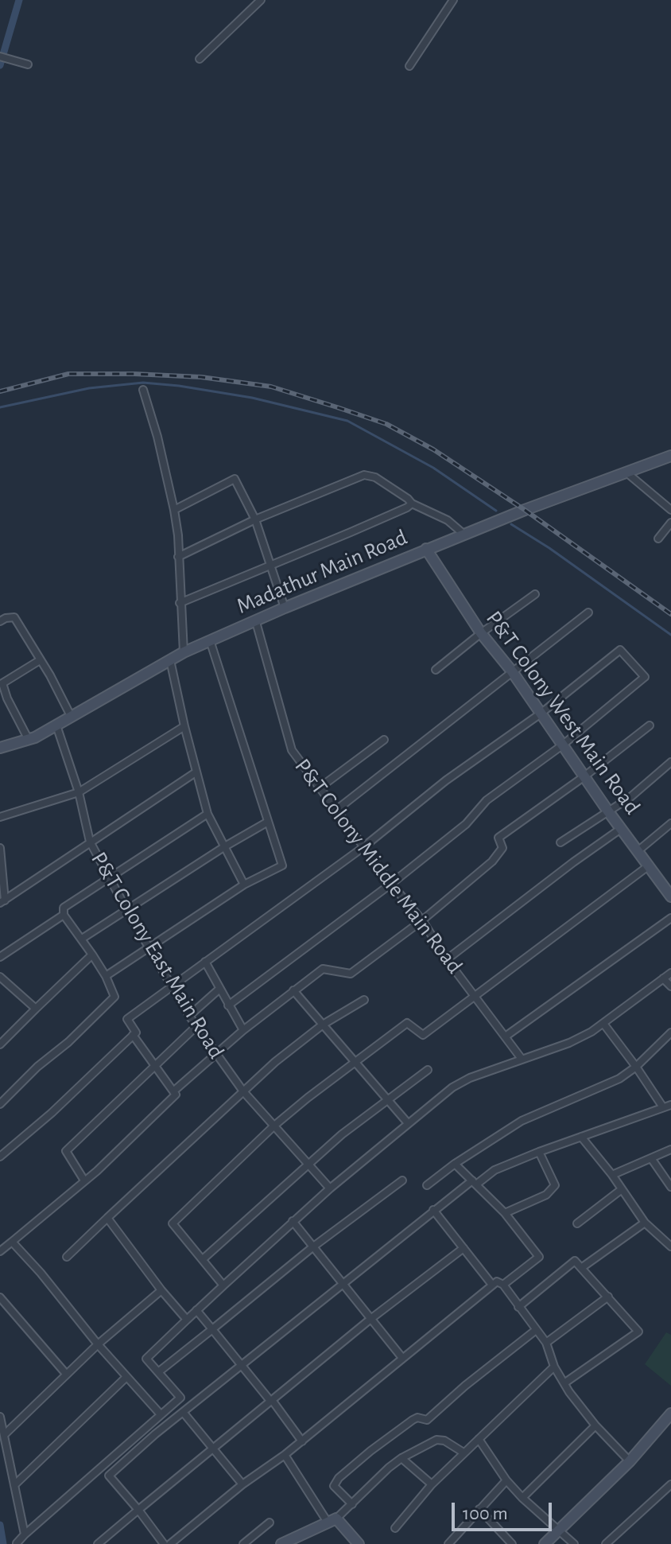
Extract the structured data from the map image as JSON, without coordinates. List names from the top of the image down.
{
  "streets": {
    "street": [
      "Madathur Main Road",
      "P&T Colony West Main Road",
      "P&T Colony Middle Main Road",
      "P&T Colony East Main Road"
    ]
  },
  "crossings": [
    ["Madathur Main Road", "P&T Colony West Main Road"],
    ["Madathur Main Road", "P&T Colony Middle Main Road"],
    ["Madathur Main Road", "P&T Colony East Main Road"]
  ],
  "scale_bar": "100 m"
}
